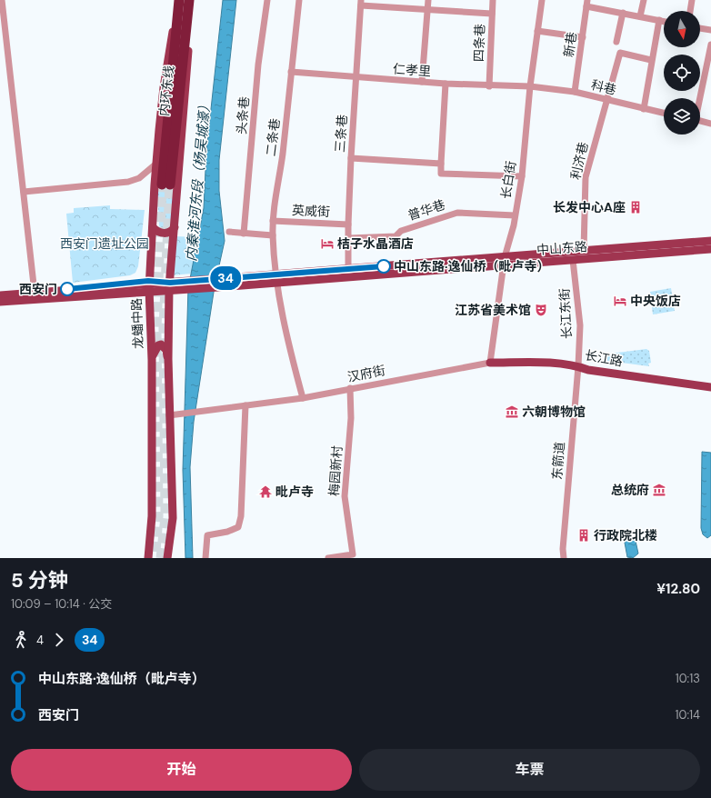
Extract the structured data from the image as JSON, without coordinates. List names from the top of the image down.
{
  "streets": {
    "highway": ["内环东线"],
    "main road": ["中山东路", "龙蟠中路", "长江路"],
    "street": [
      "四条巷",
      "新巷",
      "仁孝里",
      "科巷",
      "头条巷",
      "三条巷",
      "二条巷",
      "利济巷",
      "长白街",
      "普华巷",
      "英威街",
      "长江东街",
      "汉府街",
      "东箭道",
      "梅园新村"
    ]
  },
  "crossings": [
    ["四条巷", "仁孝里"],
    ["新巷", "科巷"],
    ["仁孝里", "科巷"],
    ["仁孝里", "三条巷"],
    ["仁孝里", "二条巷"],
    ["仁孝里", "长白街"],
    ["科巷", "利济巷"],
    ["科巷", "长白街"],
    ["内环东线", "龙蟠中路"],
    ["三条巷", "普华巷"],
    ["三条巷", "英威街"],
    ["三条巷", "中山东路"],
    ["二条巷", "英威街"],
    ["二条巷", "中山东路"],
    ["利济巷", "中山东路"],
    ["长白街", "普华巷"],
    ["长白街", "中山东路"],
    ["长白街", "长江路"],
    ["长白街", "汉府街"],
    ["中山东路", "长江东街"],
    ["长江东街", "长江路"],
    ["长江东街", "东箭道"],
    ["长江路", "汉府街"],
    ["长江路", "东箭道"],
    ["汉府街", "梅园新村"]
  ],
  "water": ["内秦淮河东段（杨吴城濠）"],
  "parks": ["西安门遗址公园"],
  "places": {
    "building": ["长发中心A座", "行政院北楼"],
    "hotel": ["桔子水晶酒店", "中央饭店"],
    "other": ["中山东路·逸仙桥（毗卢寺）", "西安门"],
    "theatre": ["江苏省美术馆"],
    "museum": ["六朝博物馆", "总统府"],
    "temple": ["毗卢寺"]
  },
  "lines": ["bus line 34"],
  "north": "bottom",
  "page": {
    "on_map": "34",
    "heading": ["5 分钟", "10:09 – 10:14 · 公交", "¥12.80"],
    "legs": ["4", "34"],
    "list": [
      {
        "name": "中山东路·逸仙桥（毗卢寺）",
        "value": "10:13"
      },
      {
        "name": "西安门",
        "value": "10:14"
      }
    ],
    "buttons": ["开始", "车票"]
  }
}
